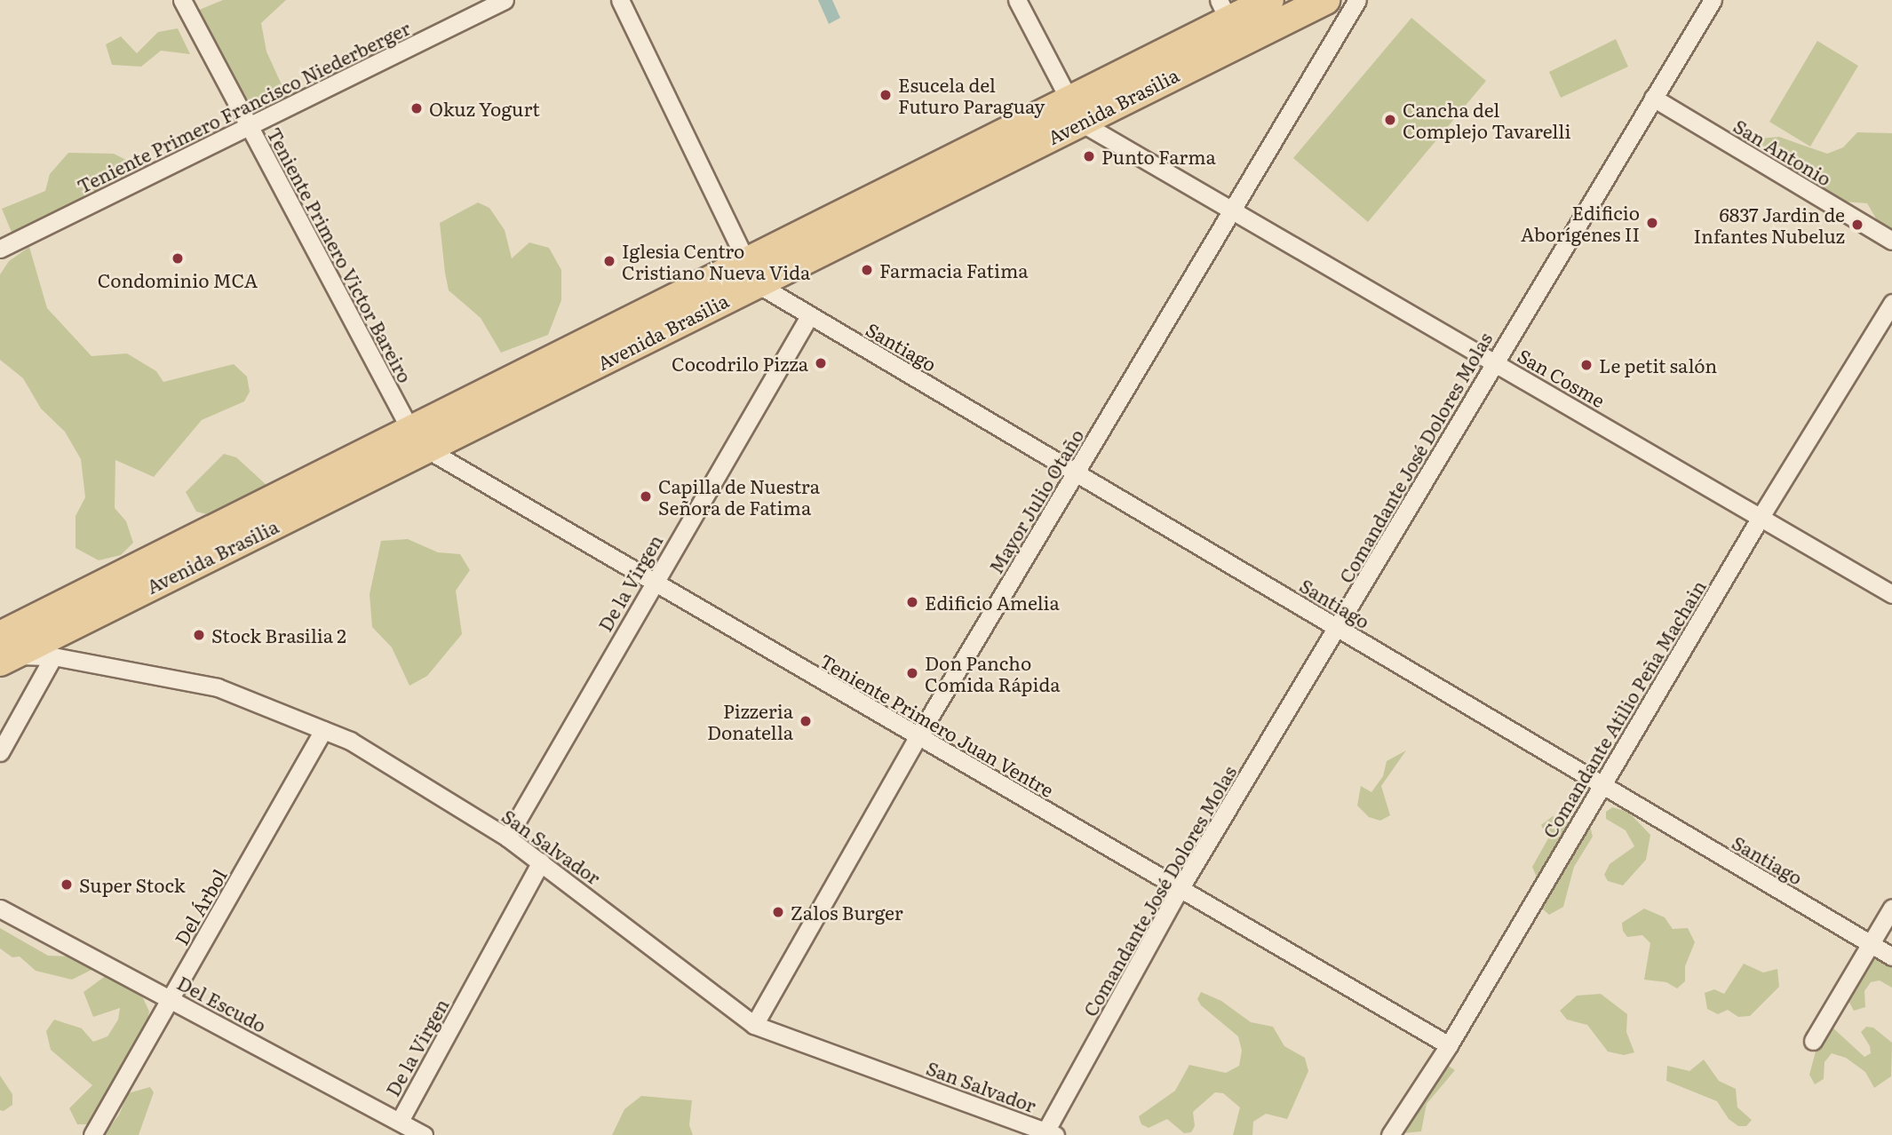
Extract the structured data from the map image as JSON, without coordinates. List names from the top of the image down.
{
  "streets": {
    "main road": ["Avenida Brasilia"],
    "street": [
      "Teniente Primero Francisco Niederberger",
      "San Antonio",
      "Teniente Primero Victor Bareiro",
      "Santiago",
      "San Cosme",
      "Comandante José Dolores Molas",
      "Mayor Julio Otaño",
      "De la Virgen",
      "Comandante Atilio Peña Machain",
      "Teniente Primero Juan Ventre",
      "San Salvador",
      "Del Árbol",
      "Del Escudo"
    ]
  },
  "crossings": [
    ["Avenida Brasilia", "Teniente Primero Victor Bareiro"],
    ["Avenida Brasilia", "Santiago"],
    ["Avenida Brasilia", "San Cosme"],
    ["Avenida Brasilia", "Teniente Primero Juan Ventre"],
    ["Avenida Brasilia", "San Salvador"],
    ["Teniente Primero Francisco Niederberger", "Teniente Primero Victor Bareiro"],
    ["San Antonio", "Comandante José Dolores Molas"],
    ["Teniente Primero Victor Bareiro", "Teniente Primero Juan Ventre"],
    ["Santiago", "Comandante José Dolores Molas"],
    ["Santiago", "Mayor Julio Otaño"],
    ["Santiago", "De la Virgen"],
    ["Santiago", "Comandante Atilio Peña Machain"],
    ["San Cosme", "Comandante José Dolores Molas"],
    ["San Cosme", "Mayor Julio Otaño"],
    ["San Cosme", "Comandante Atilio Peña Machain"],
    ["Comandante José Dolores Molas", "Teniente Primero Juan Ventre"],
    ["Comandante José Dolores Molas", "San Salvador"],
    ["Mayor Julio Otaño", "Teniente Primero Juan Ventre"],
    ["Mayor Julio Otaño", "San Salvador"],
    ["De la Virgen", "Teniente Primero Juan Ventre"],
    ["De la Virgen", "San Salvador"],
    ["De la Virgen", "Del Escudo"],
    ["Comandante Atilio Peña Machain", "Teniente Primero Juan Ventre"],
    ["San Salvador", "Del Árbol"],
    ["Del Árbol", "Del Escudo"]
  ],
  "places": [
    "Esucela del Futuro Paraguay",
    "Okuz Yogurt",
    "Cancha del Complejo Tavarelli",
    "Punto Farma",
    "Edificio Aborígenes II",
    "6837 Jardin de Infantes Nubeluz",
    "Condominio MCA",
    "Iglesia Centro Cristiano Nueva Vida",
    "Farmacia Fatima",
    "Cocodrilo Pizza",
    "Le petit salón",
    "Capilla de Nuestra Señora de Fatima",
    "Edificio Amelia",
    "Stock Brasilia 2",
    "Don Pancho Comida Rápida",
    "Pizzeria Donatella",
    "Super Stock",
    "Zalos Burger"
  ]
}
